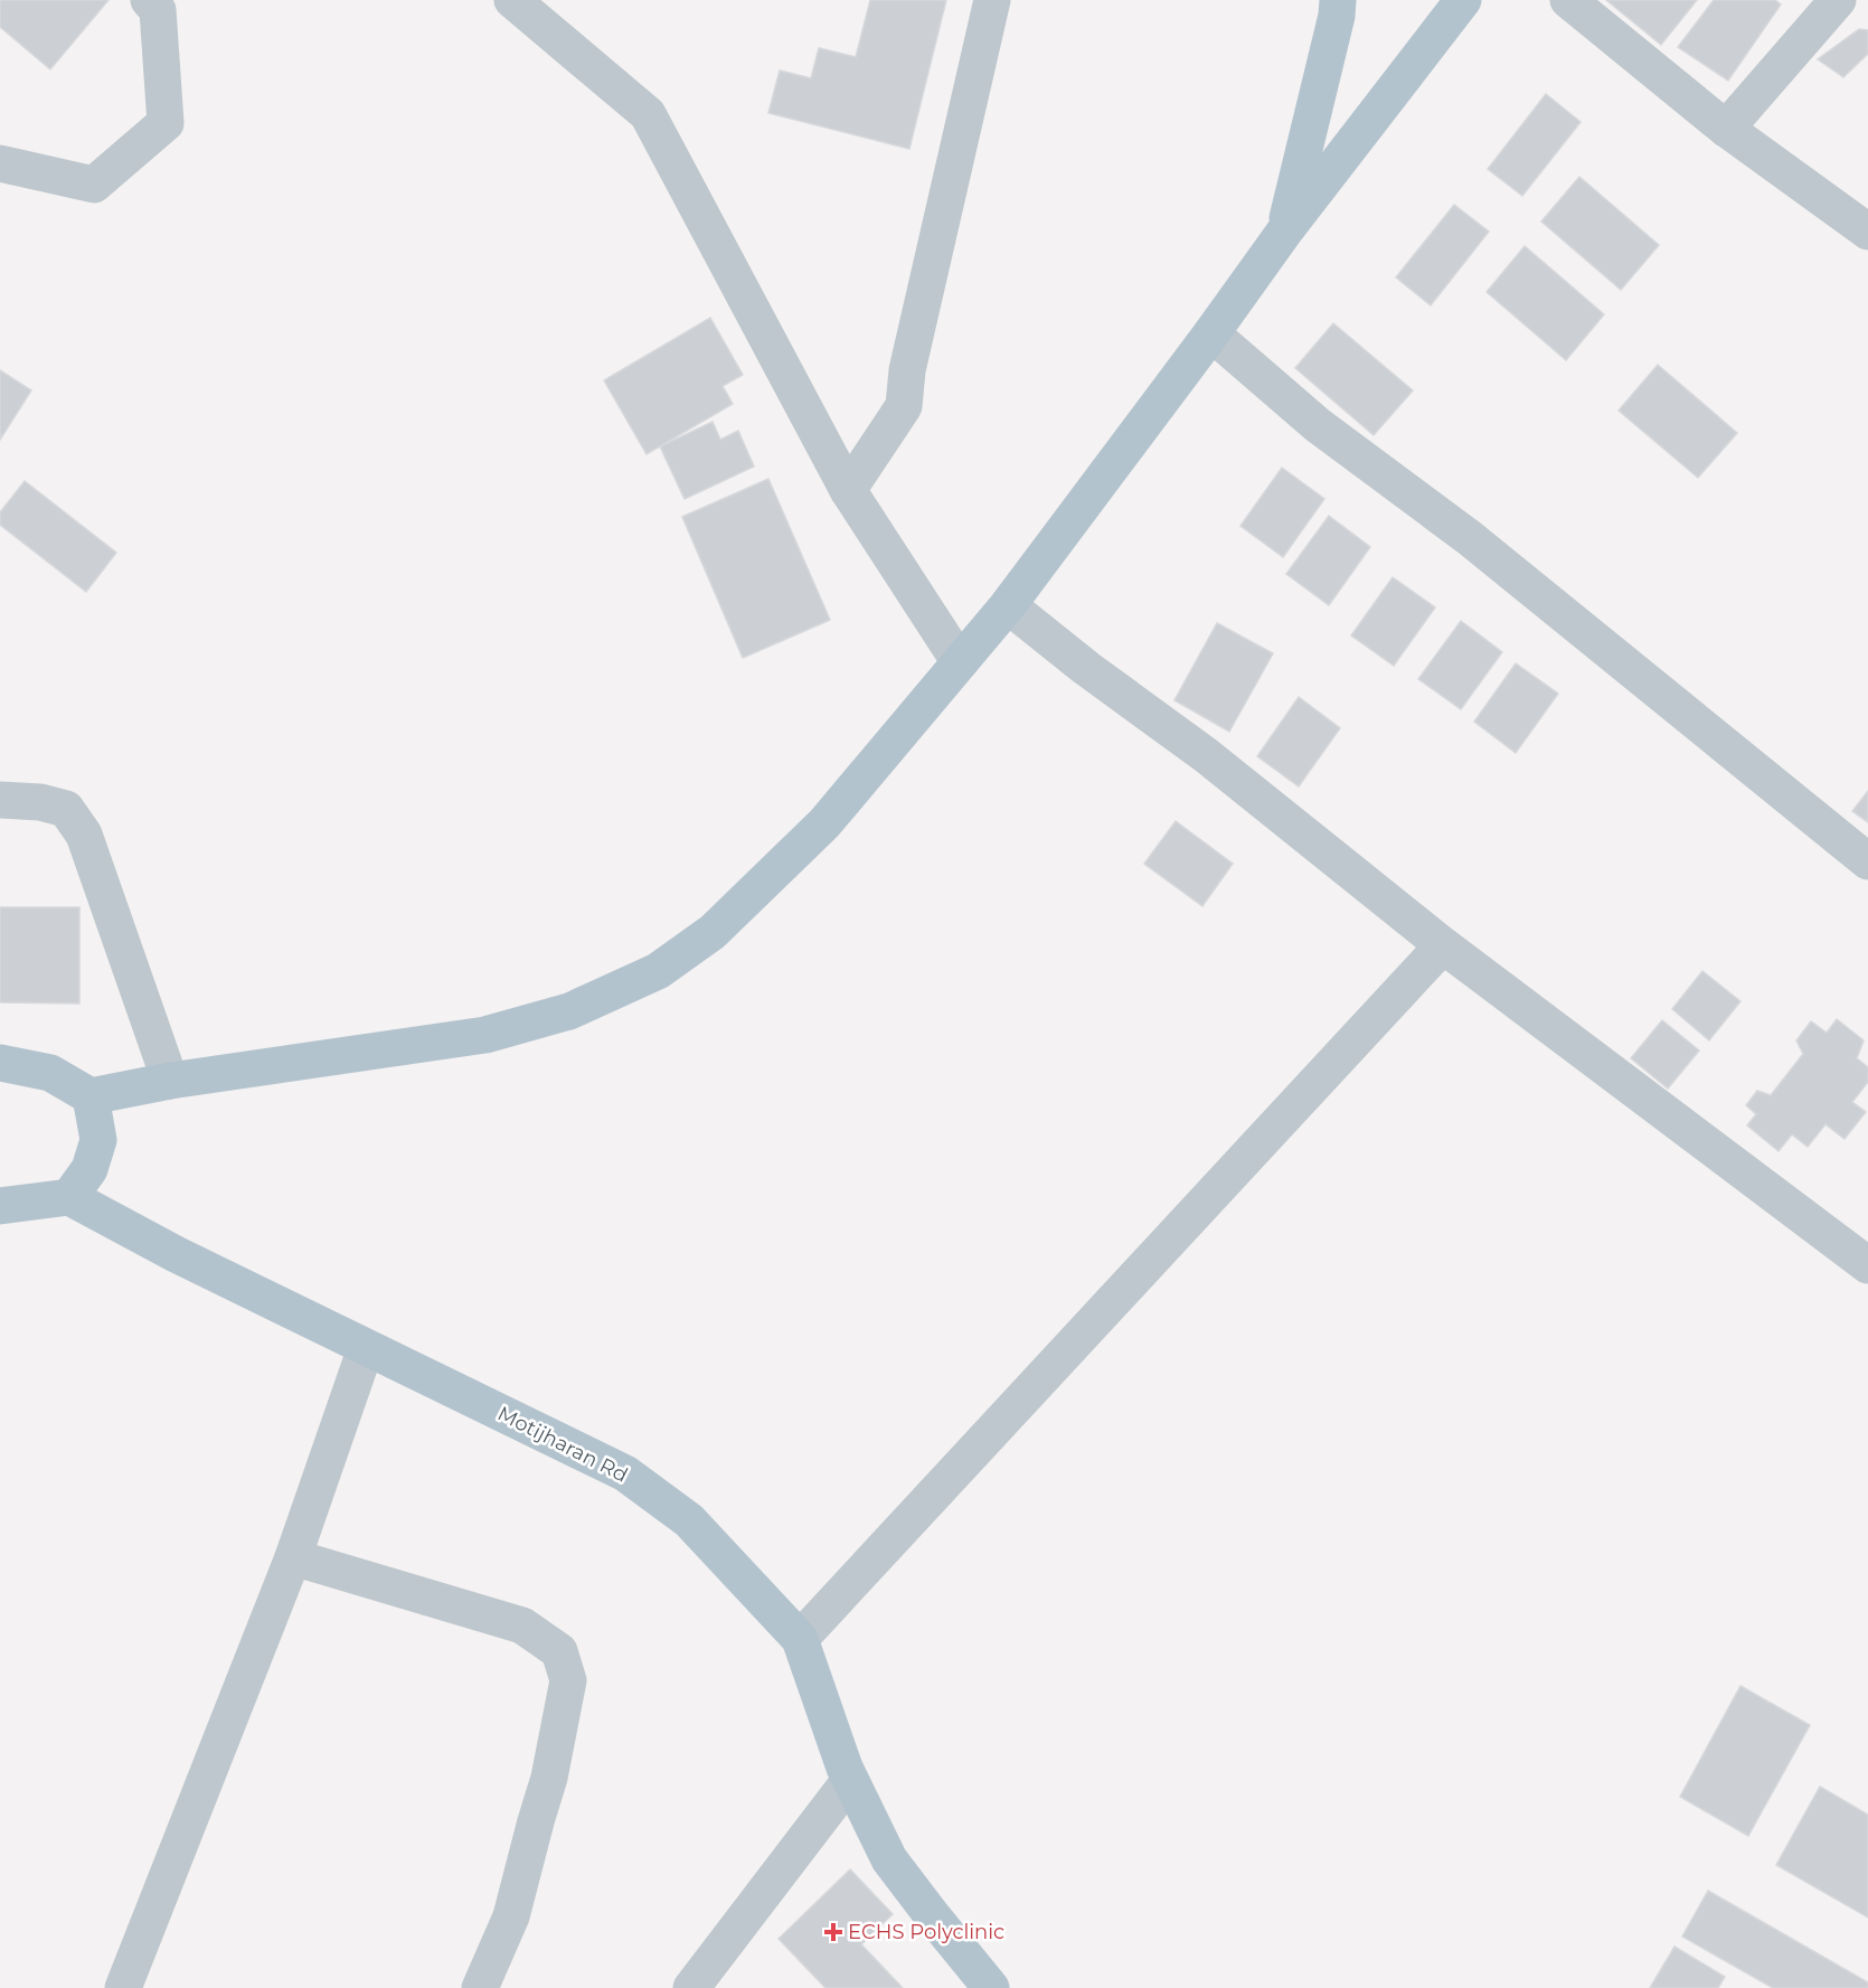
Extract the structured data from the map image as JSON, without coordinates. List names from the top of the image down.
{
  "streets": {
    "main road": ["Motijharan Rd"]
  },
  "places": {
    "health": ["ECHS Polyclinic"]
  }
}
